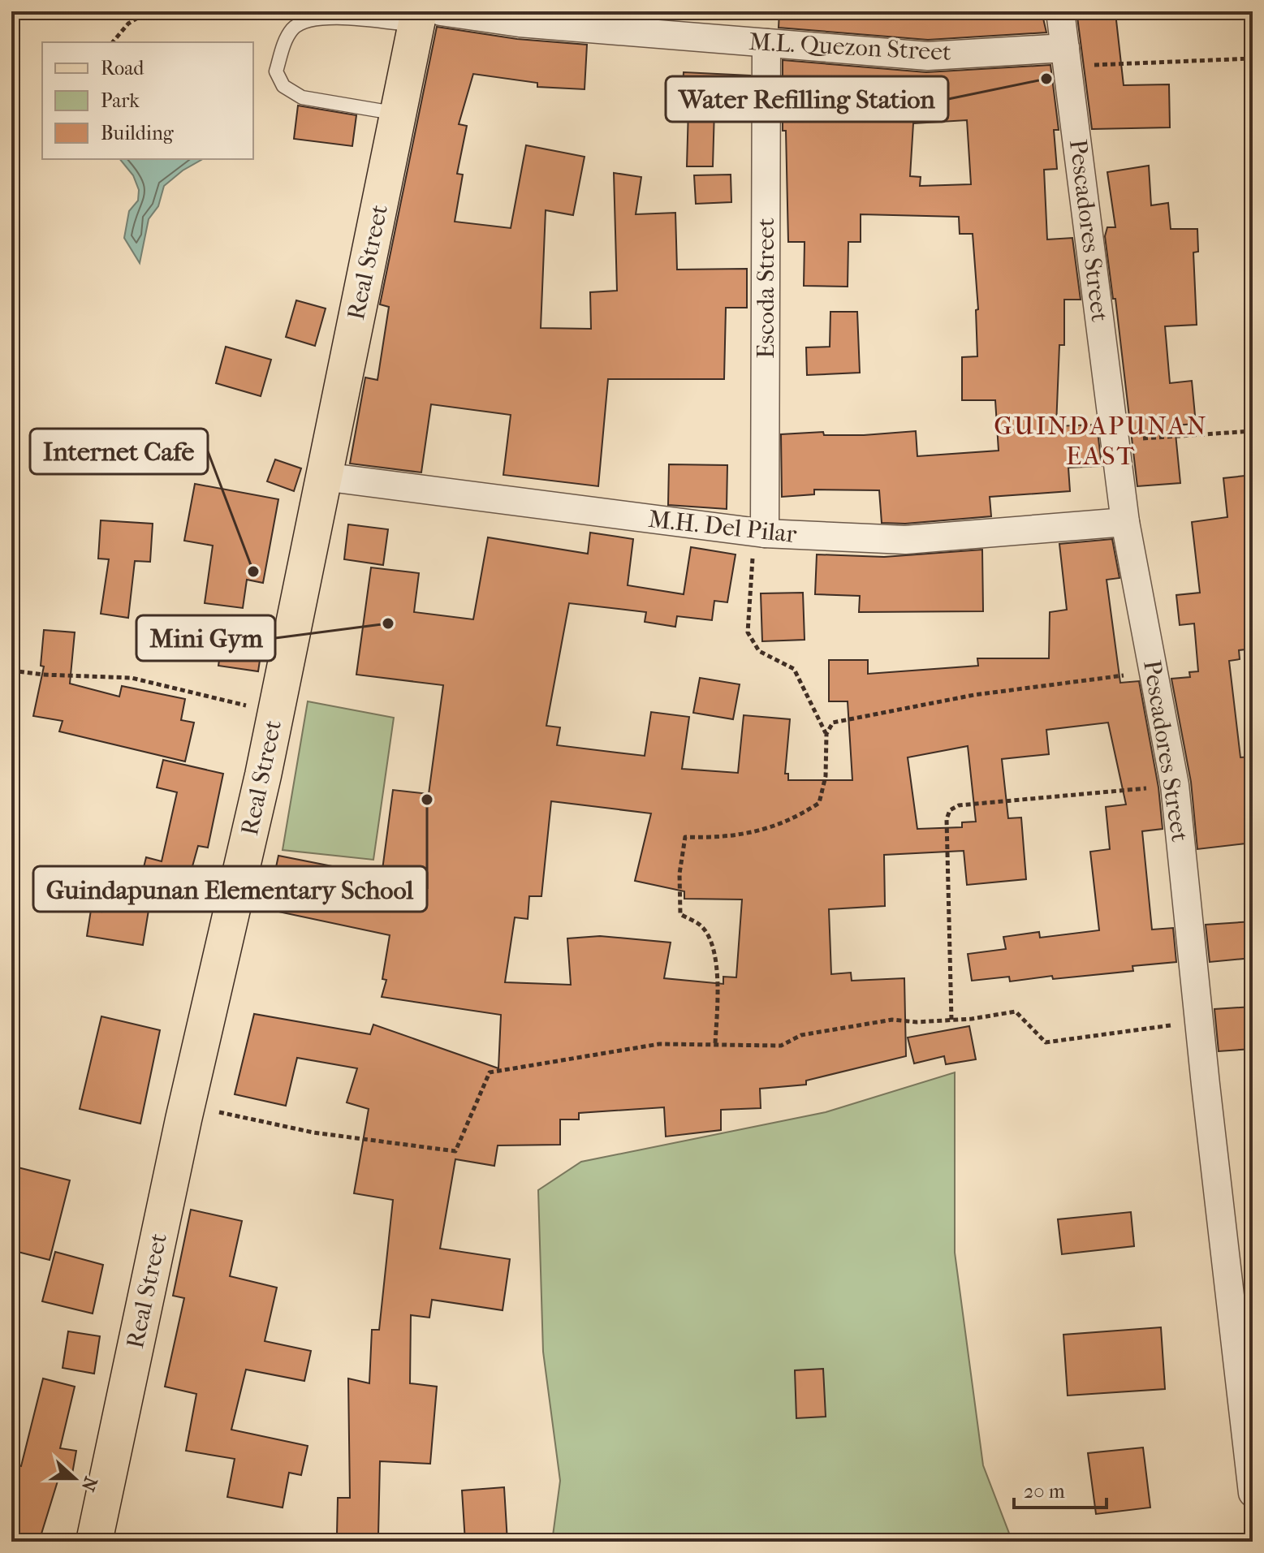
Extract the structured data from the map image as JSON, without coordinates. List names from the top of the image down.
{
  "streets": {
    "main road": ["Real Street"],
    "street": [
      "M.L. Quezon Street",
      "Pescadores Street",
      "Escoda Street",
      "M.H. Del Pilar"
    ]
  },
  "crossings": [
    ["M.L. Quezon Street", "Pescadores Street"],
    ["M.L. Quezon Street", "Real Street"],
    ["M.L. Quezon Street", "Escoda Street"],
    ["Pescadores Street", "M.H. Del Pilar"],
    ["Real Street", "M.H. Del Pilar"],
    ["Escoda Street", "M.H. Del Pilar"]
  ],
  "districts": ["GUINDAPUNAN EAST"],
  "places": [
    "Water Refilling Station",
    "Internet Cafe",
    "Mini Gym",
    "Guindapunan Elementary School"
  ],
  "legend": ["Road", "Park", "Building"],
  "scale_bar": "20 m",
  "north": "right"
}
